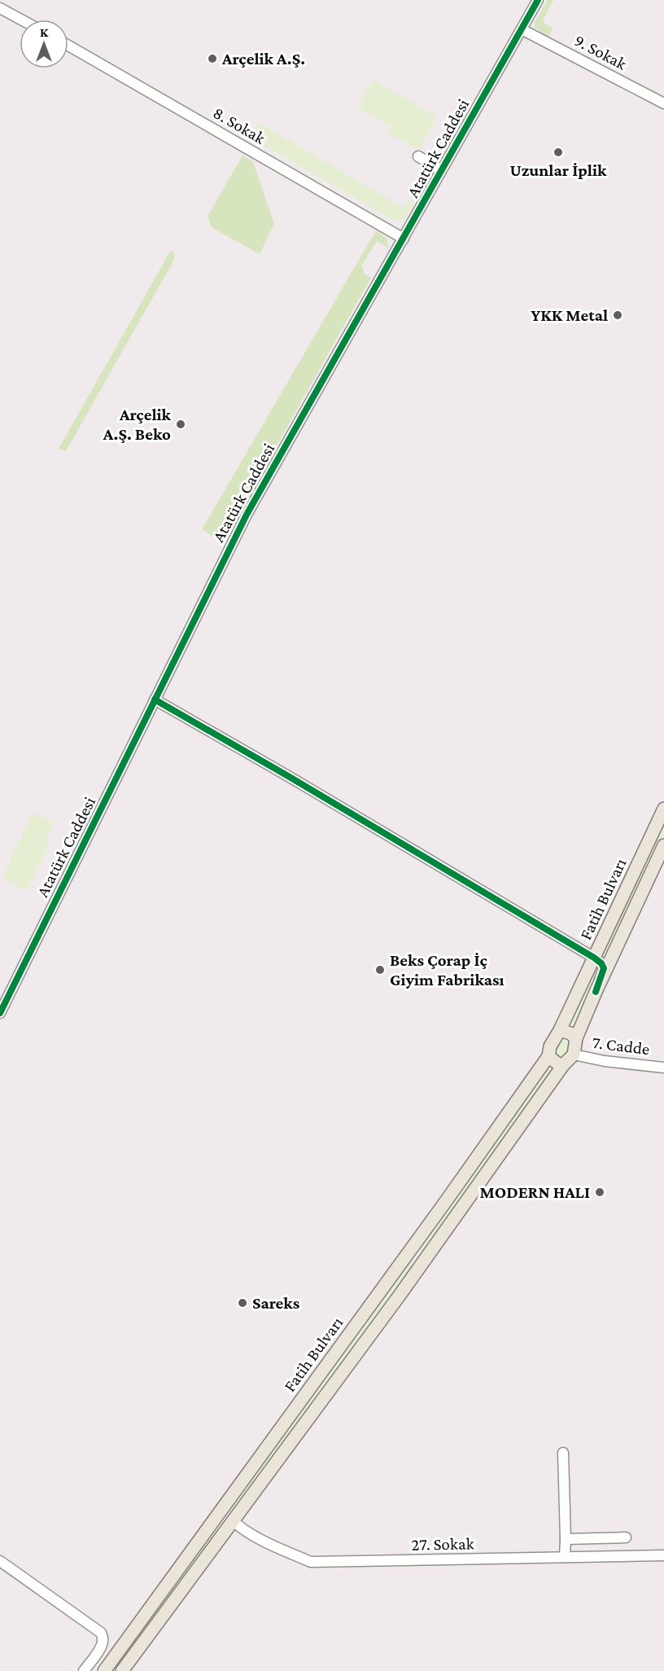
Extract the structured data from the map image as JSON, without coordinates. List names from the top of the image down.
{
  "streets": {
    "main road": ["Fatih Bulvarı"],
    "street": [
      "9. Sokak",
      "8. Sokak",
      "Atatürk Caddesi",
      "7. Cadde",
      "27. Sokak"
    ]
  },
  "crossings": [
    ["9. Sokak", "Atatürk Caddesi"],
    ["8. Sokak", "Atatürk Caddesi"],
    ["Fatih Bulvarı", "7. Cadde"],
    ["Fatih Bulvarı", "27. Sokak"]
  ],
  "places": [
    "Arçelik A.Ş.",
    "Uzunlar İplik",
    "YKK Metal",
    "Arçelik A.Ş. Beko",
    "Beks Çorap İç Giyim Fabrikası",
    "MODERN HALI",
    "Sareks"
  ],
  "north": "top"
}
